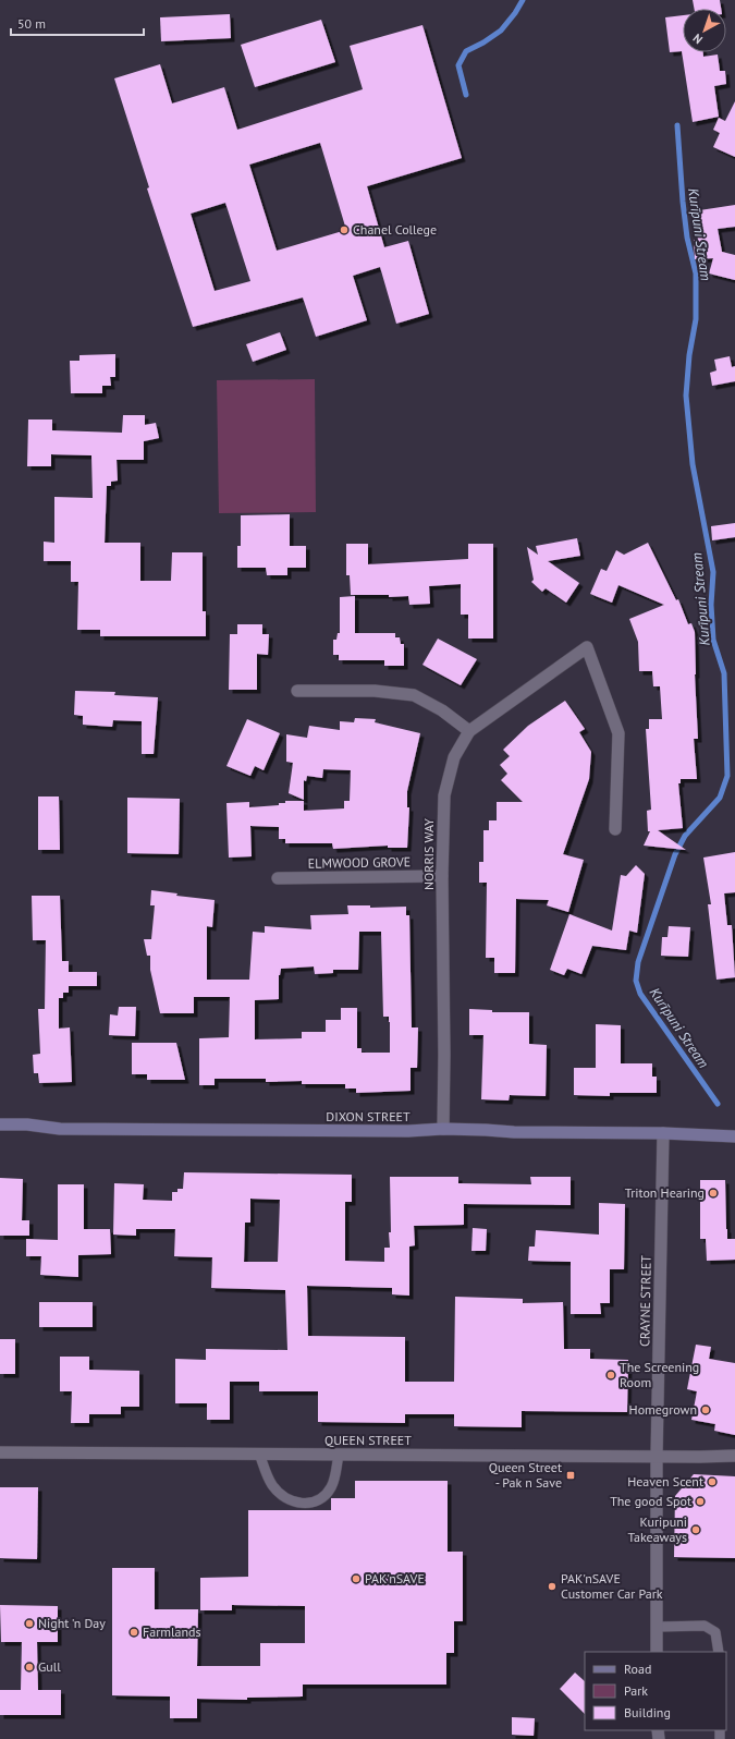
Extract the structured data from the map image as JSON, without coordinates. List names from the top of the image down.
{
  "streets": {
    "main road": ["DIXON STREET"],
    "street": [
      "NORRIS WAY",
      "ELMWOOD GROVE",
      "CRAYNE STREET",
      "QUEEN STREET"
    ]
  },
  "crossings": [
    ["NORRIS WAY", "ELMWOOD GROVE"],
    ["NORRIS WAY", "DIXON STREET"],
    ["DIXON STREET", "CRAYNE STREET"],
    ["CRAYNE STREET", "QUEEN STREET"]
  ],
  "water": ["Kurīpuni Stream"],
  "places": {
    "other": [
      "Chanel College",
      "Triton Hearing",
      "The Screening Room",
      "Homegrown",
      "Heaven Scent",
      "The good Spot",
      "Kuripuni Takeaways",
      "PAK'nSAVE",
      "PAK'nSAVE Customer Car Park",
      "Night 'n Day",
      "Farmlands",
      "Gull"
    ],
    "transit": ["Queen Street - Pak n Save"]
  },
  "legend": ["Road", "Park", "Building"],
  "scale_bar": "50 m",
  "north": "bottom left"
}
